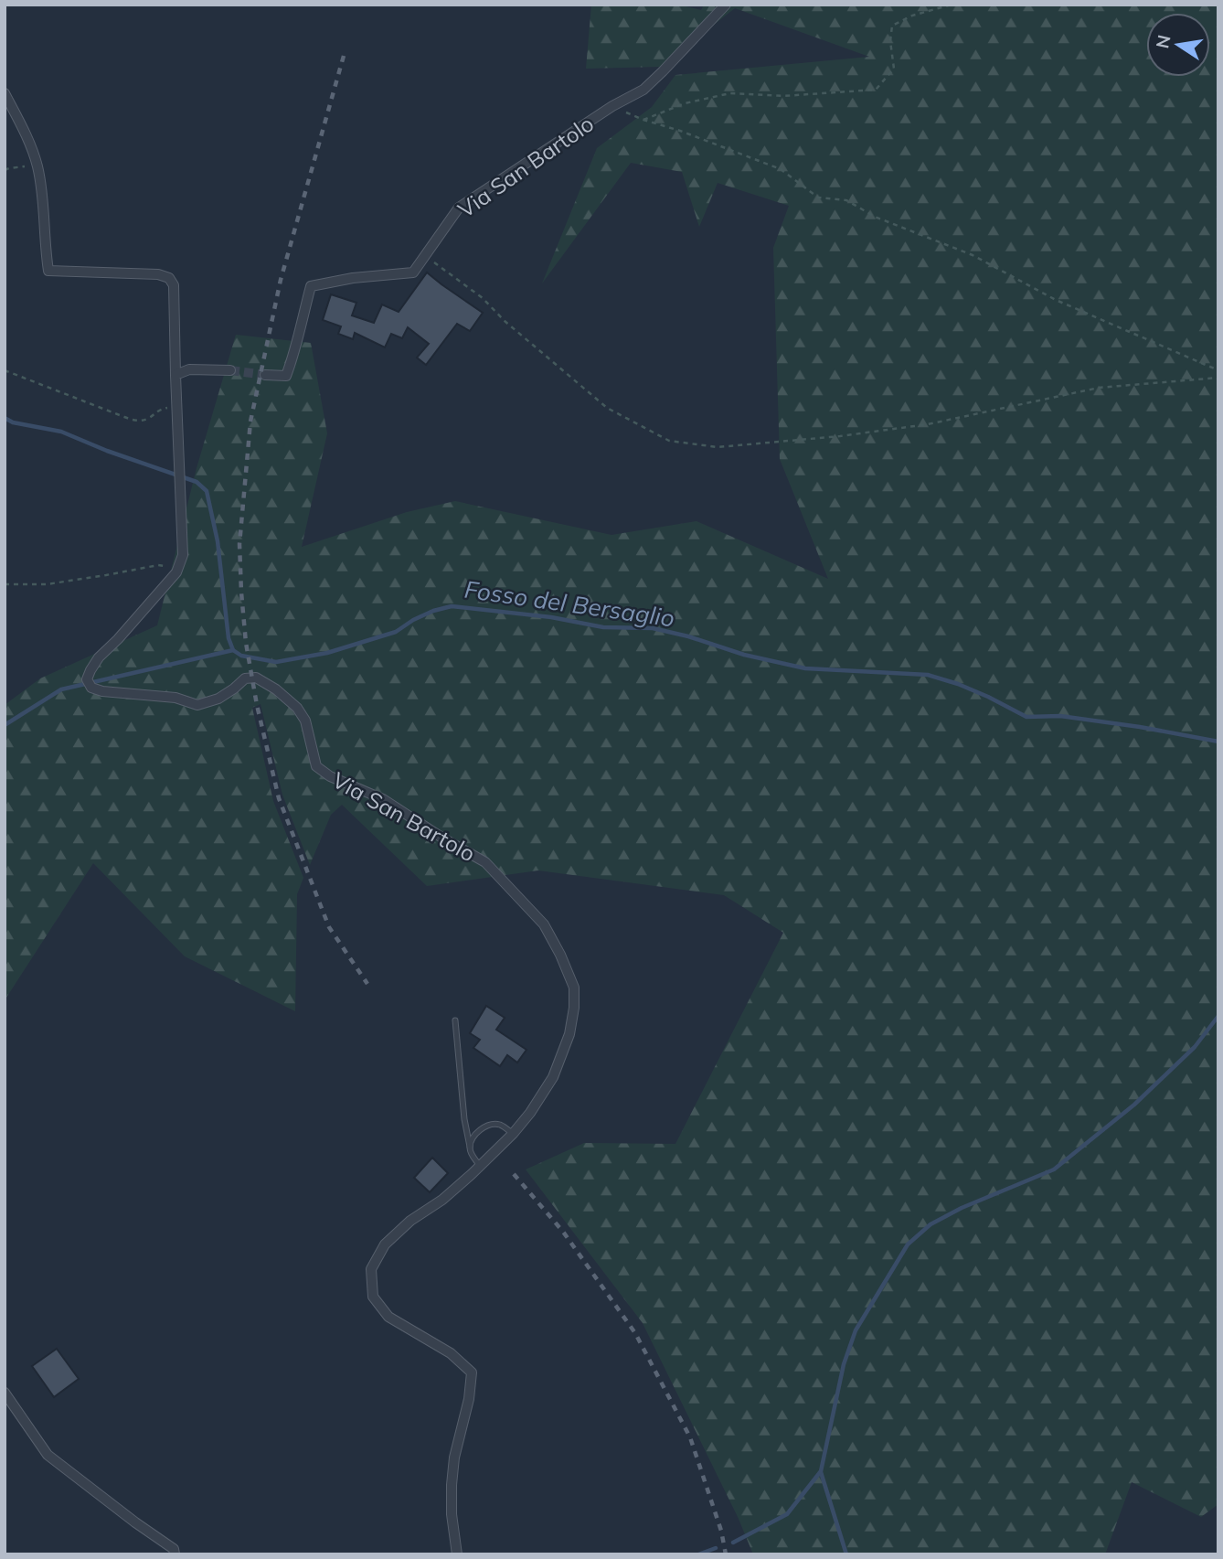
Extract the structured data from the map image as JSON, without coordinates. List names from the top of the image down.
{
  "streets": {
    "street": ["Via San Bartolo"]
  },
  "water": ["Fosso del Bersaglio"],
  "north": "left"
}
